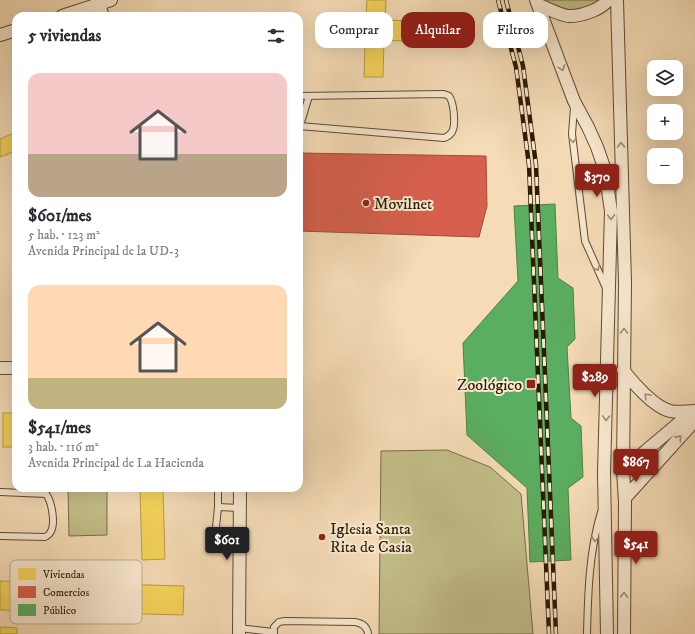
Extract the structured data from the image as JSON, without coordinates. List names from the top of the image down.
{
  "places": {
    "other": ["Movilnet", "Iglesia Santa Rita de Casia"],
    "transit": ["Zoológico"]
  },
  "legend": ["Viviendas", "Comercios", "Público"],
  "page": {
    "chip": ["Comprar", "Alquilar", "Filtros"],
    "heading": "5 viviendas",
    "map_buttons": ["+", "−"],
    "list": [
      {
        "name": "$601/mes",
        "note": "5 hab. · 123 m² · Avenida Principal de la UD-3"
      },
      {
        "name": "$541/mes",
        "note": "3 hab. · 116 m² · Avenida Principal de La Hacienda"
      }
    ],
    "price": [
      "$370",
      "$289",
      "$867",
      "$601",
      "$541"
    ]
  }
}
